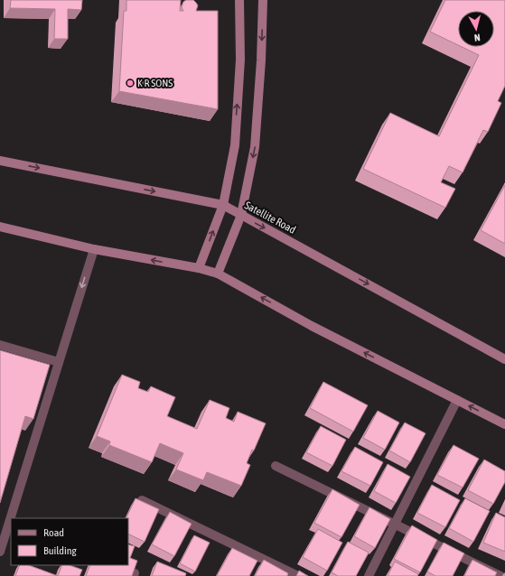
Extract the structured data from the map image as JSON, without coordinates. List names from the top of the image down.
{
  "streets": {
    "main road": ["Satellite Road"]
  },
  "places": ["K R SONS"],
  "legend": ["Road", "Building"],
  "north": "bottom"
}
